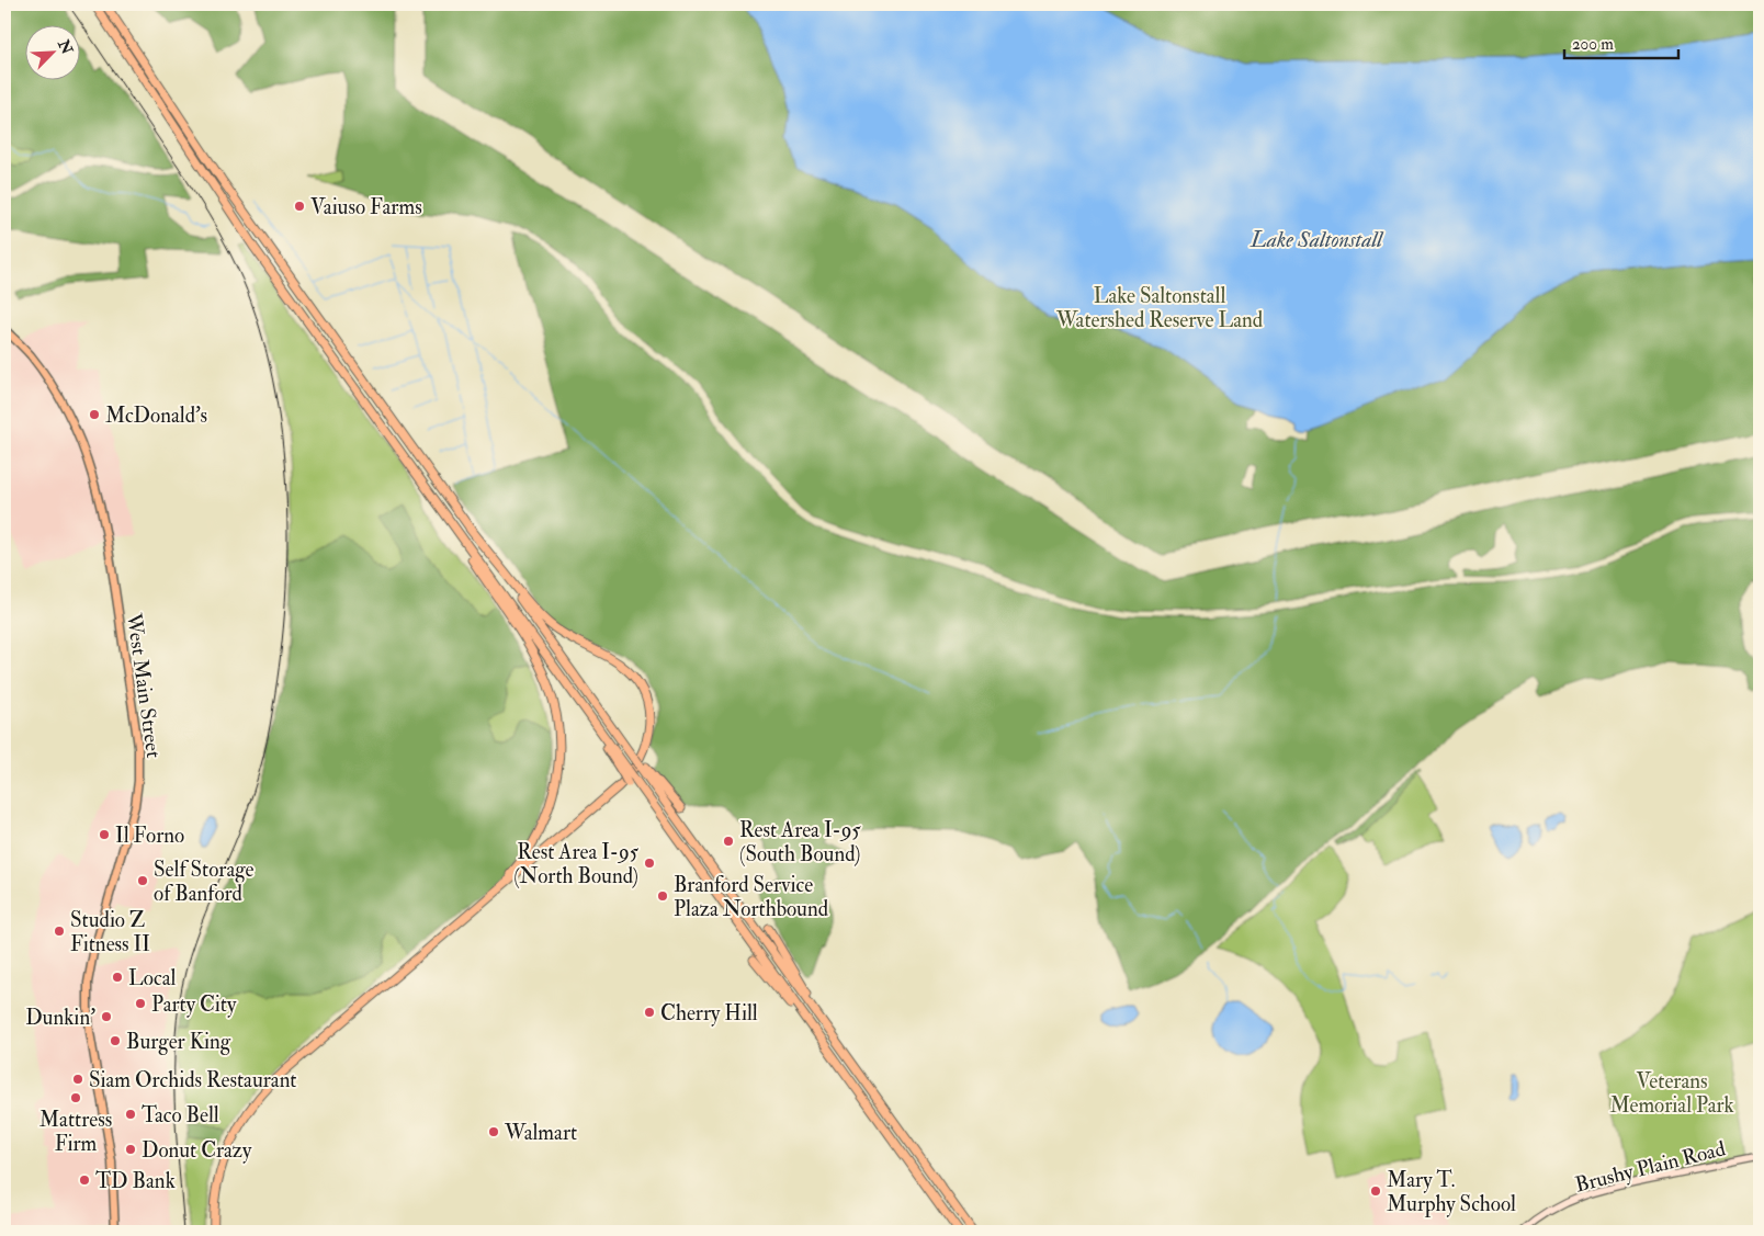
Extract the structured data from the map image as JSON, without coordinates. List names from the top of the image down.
{
  "streets": {
    "main road": ["West Main Street", "Brushy Plain Road"]
  },
  "water": ["Lake Saltonstall"],
  "parks": ["Lake Saltonstall Watershed Reserve Land", "Veterans Memorial Park"],
  "places": [
    "Vaiuso Farms",
    "McDonald's",
    "Il Forno",
    "Rest Area I-95 (South Bound)",
    "Rest Area I-95 (North Bound)",
    "Self Storage of Banford",
    "Branford Service Plaza Northbound",
    "Studio Z Fitness II",
    "Local",
    "Party City",
    "Cherry Hill",
    "Dunkin'",
    "Burger King",
    "Siam Orchids Restaurant",
    "Mattress Firm",
    "Taco Bell",
    "Walmart",
    "Donut Crazy",
    "TD Bank",
    "Mary T. Murphy School"
  ],
  "scale_bar": "200 m",
  "north": "top right"
}
